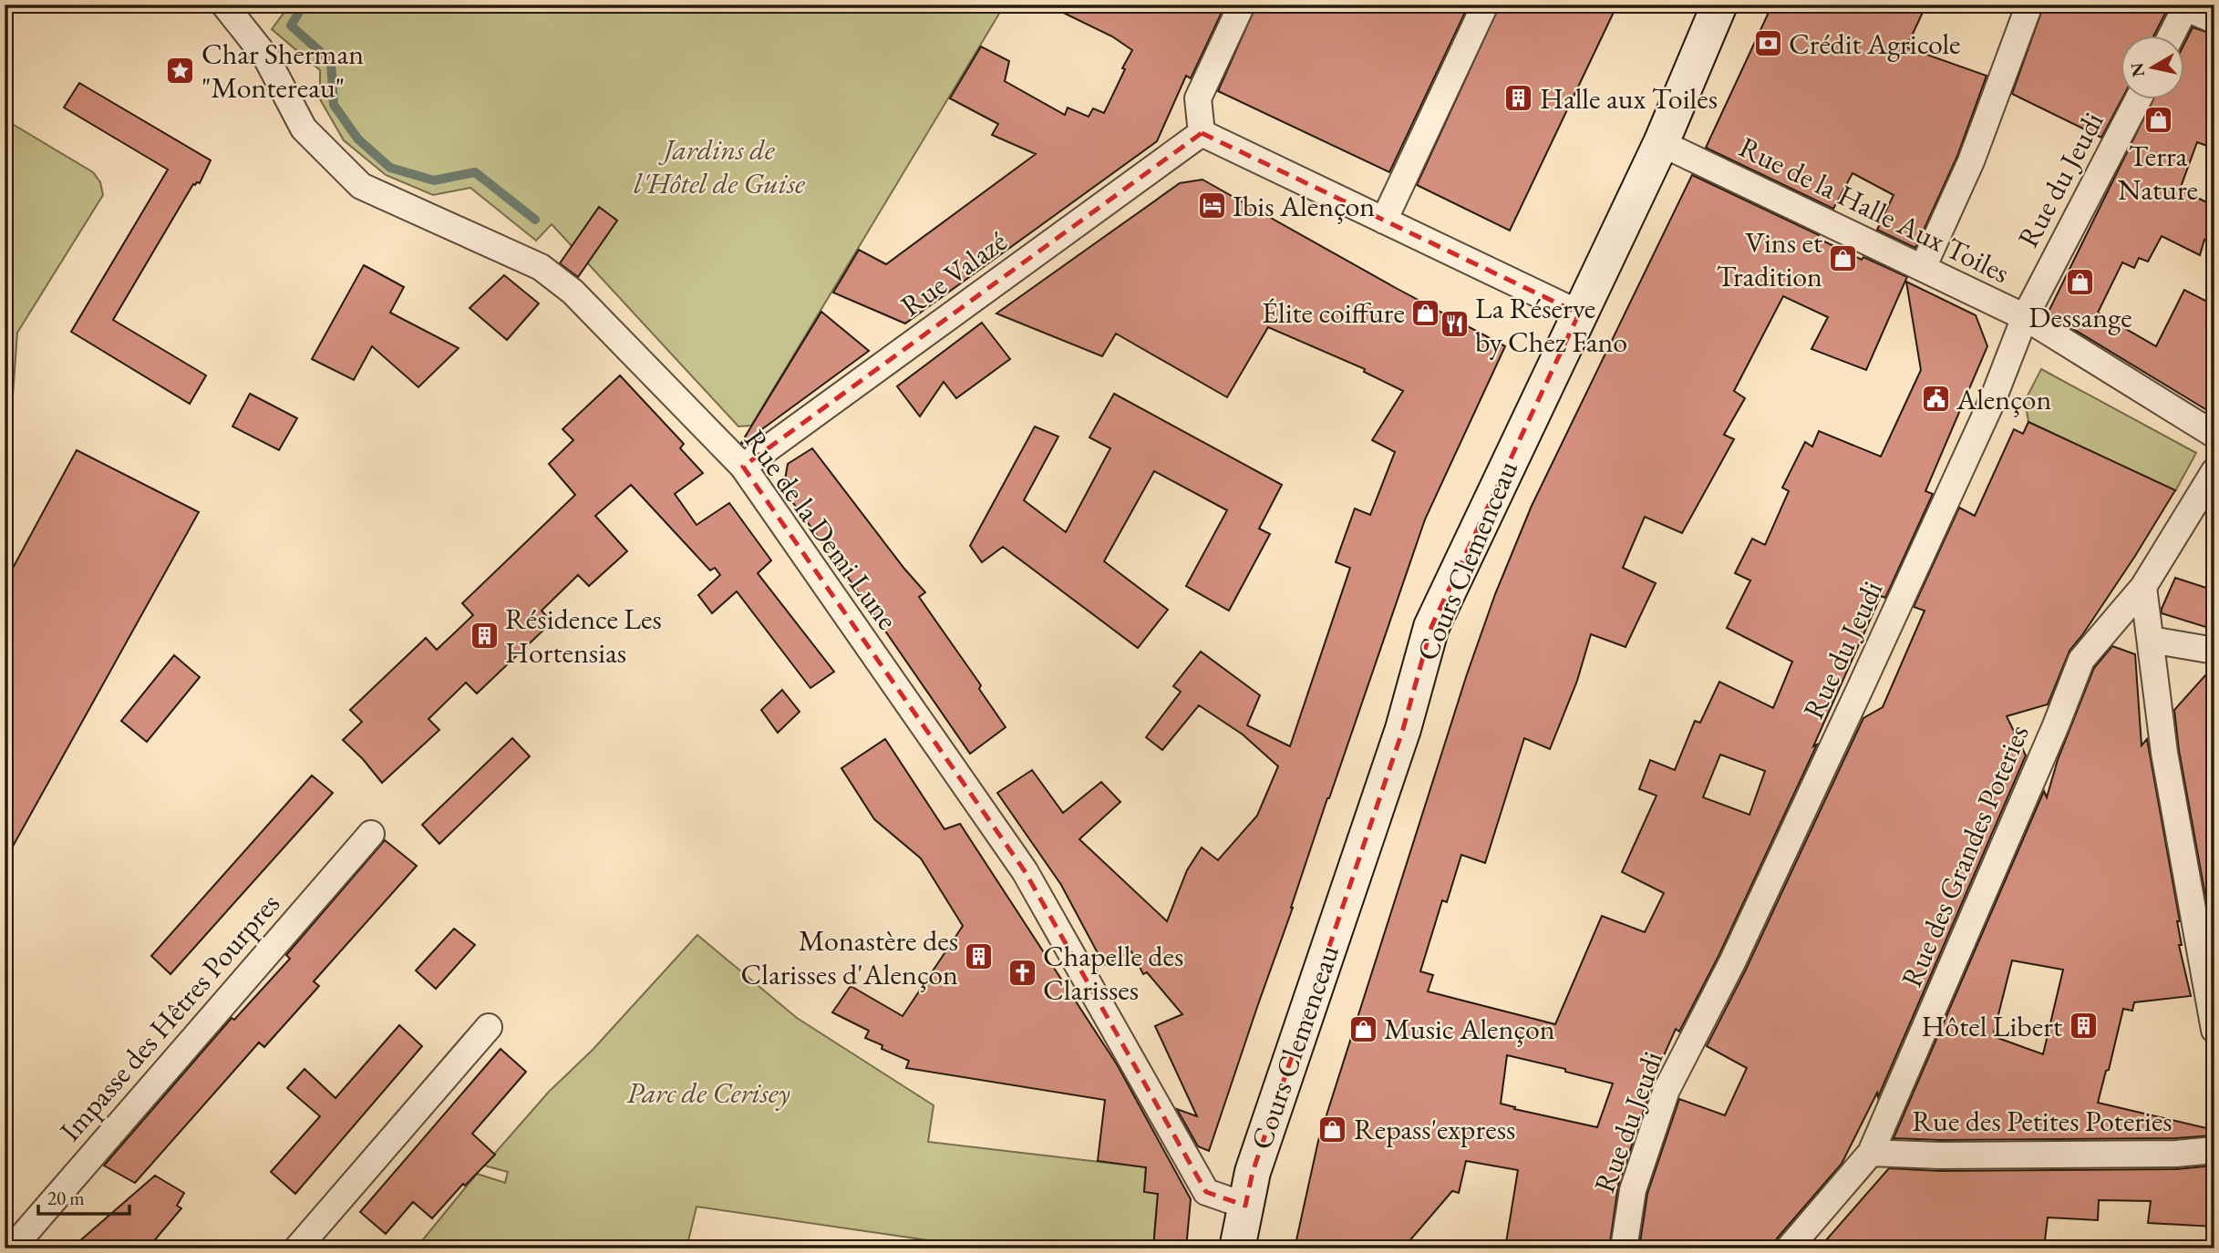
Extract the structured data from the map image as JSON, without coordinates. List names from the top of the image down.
{
  "streets": {
    "street": [
      "Rue du Jeudi",
      "Rue de la Halle Aux Toiles",
      "Rue Valazé",
      "Rue de la Demi Lune",
      "Cours Clemenceau",
      "Rue des Grandes Poteries",
      "Impasse des Hêtres Pourpres",
      "Rue des Petites Poteries"
    ]
  },
  "crossings": [
    ["Rue du Jeudi", "Rue de la Halle Aux Toiles"],
    ["Rue de la Halle Aux Toiles", "Cours Clemenceau"],
    ["Rue Valazé", "Rue de la Demi Lune"],
    ["Rue de la Demi Lune", "Cours Clemenceau"],
    ["Rue des Grandes Poteries", "Rue des Petites Poteries"]
  ],
  "parks": ["Jardins de l'Hôtel de Guise", "Parc de Cerisey"],
  "places": {
    "bank": ["Crédit Agricole"],
    "place": ["Char Sherman \"Montereau\""],
    "building": [
      "Halle aux Toiles",
      "Résidence Les Hortensias",
      "Monastère des Clarisses d'Alençon",
      "Hôtel Libert"
    ],
    "shop": [
      "Terra Nature",
      "Vins et Tradition",
      "Dessange",
      "Élite coiffure",
      "Music Alençon",
      "Repass'express"
    ],
    "hotel": ["Ibis Alençon"],
    "restaurant": ["La Réserve by Chez Fano"],
    "public building": ["Alençon"],
    "church": ["Chapelle des Clarisses"]
  },
  "scale_bar": "20 m",
  "north": "left"
}
